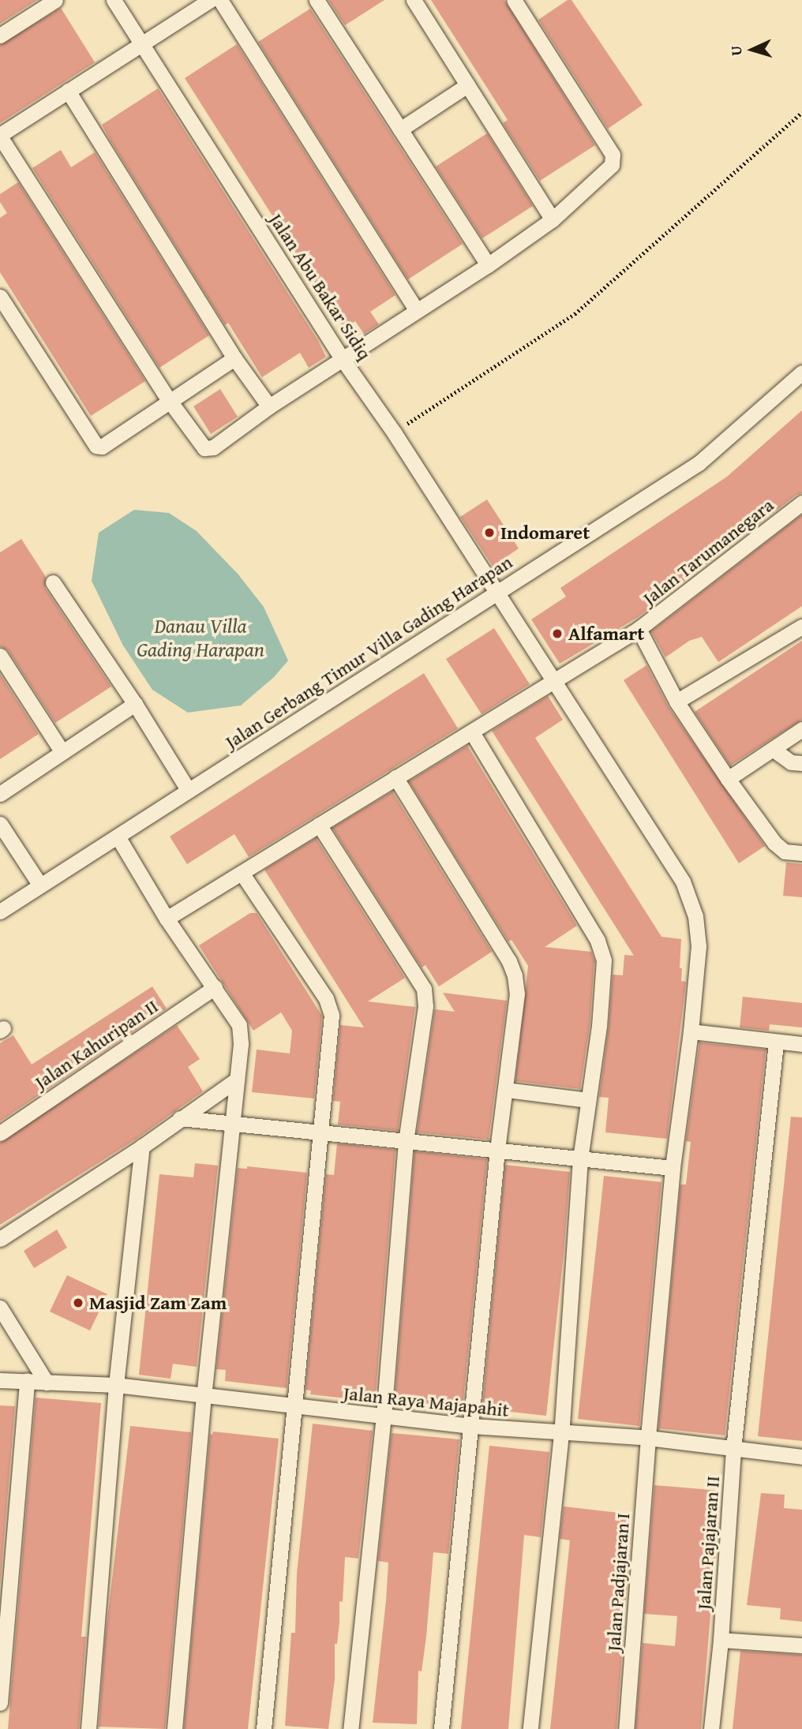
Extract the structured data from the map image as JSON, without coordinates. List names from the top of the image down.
{
  "streets": {
    "street": [
      "Jalan Abu Bakar Sidiq",
      "Jalan Tarumanegara",
      "Jalan Gerbang Timur Villa Gading Harapan",
      "Jalan Kahuripan II",
      "Jalan Raya Majapahit",
      "Jalan Pajajaran II",
      "Jalan Padjajaran I"
    ]
  },
  "crossings": [
    ["Jalan Abu Bakar Sidiq", "Jalan Tarumanegara"],
    ["Jalan Abu Bakar Sidiq", "Jalan Gerbang Timur Villa Gading Harapan"],
    ["Jalan Abu Bakar Sidiq", "Jalan Padjajaran I"],
    ["Jalan Raya Majapahit", "Jalan Pajajaran II"],
    ["Jalan Raya Majapahit", "Jalan Padjajaran I"]
  ],
  "water": ["Danau Villa Gading Harapan"],
  "places": ["Indomaret", "Alfamart", "Masjid Zam Zam"],
  "north": "left"
}
